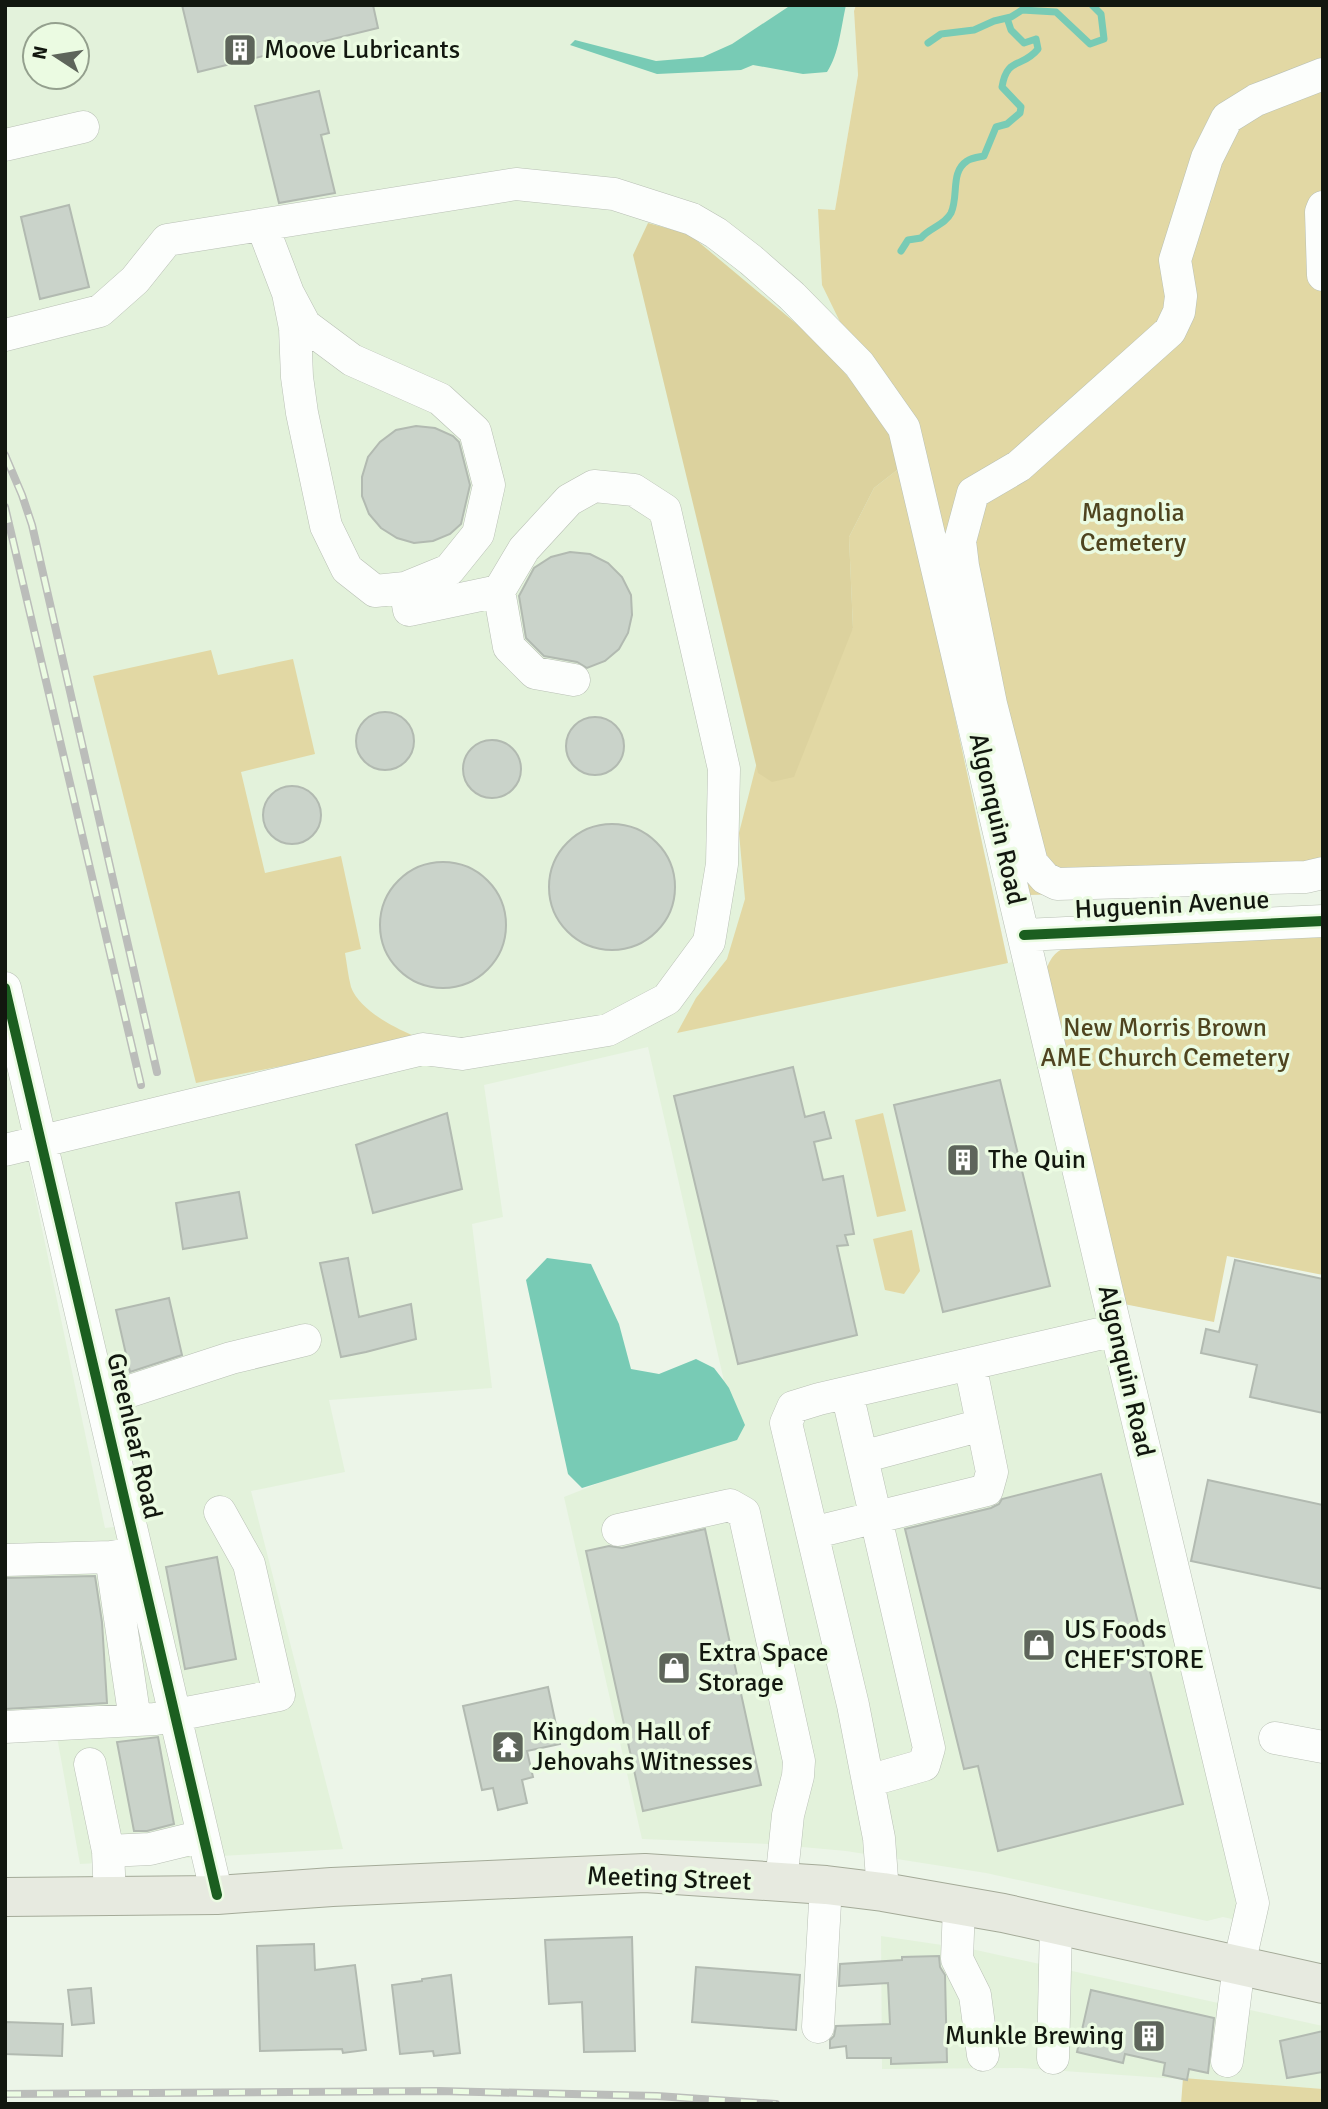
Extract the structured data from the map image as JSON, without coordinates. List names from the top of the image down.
{
  "streets": {
    "main road": ["Meeting Street"],
    "street": ["Algonquin Road", "Huguenin Avenue", "Greenleaf Road"]
  },
  "crossings": [
    ["Algonquin Road", "Huguenin Avenue"],
    ["Algonquin Road", "Meeting Street"],
    ["Greenleaf Road", "Meeting Street"]
  ],
  "parks": ["Magnolia Cemetery", "New Morris Brown AME Church Cemetery"],
  "places": {
    "building": ["Moove Lubricants", "The Quin", "Munkle Brewing"],
    "shop": ["US Foods CHEF'STORE", "Extra Space Storage"],
    "temple": ["Kingdom Hall of Jehovahs Witnesses"]
  },
  "north": "left"
}
